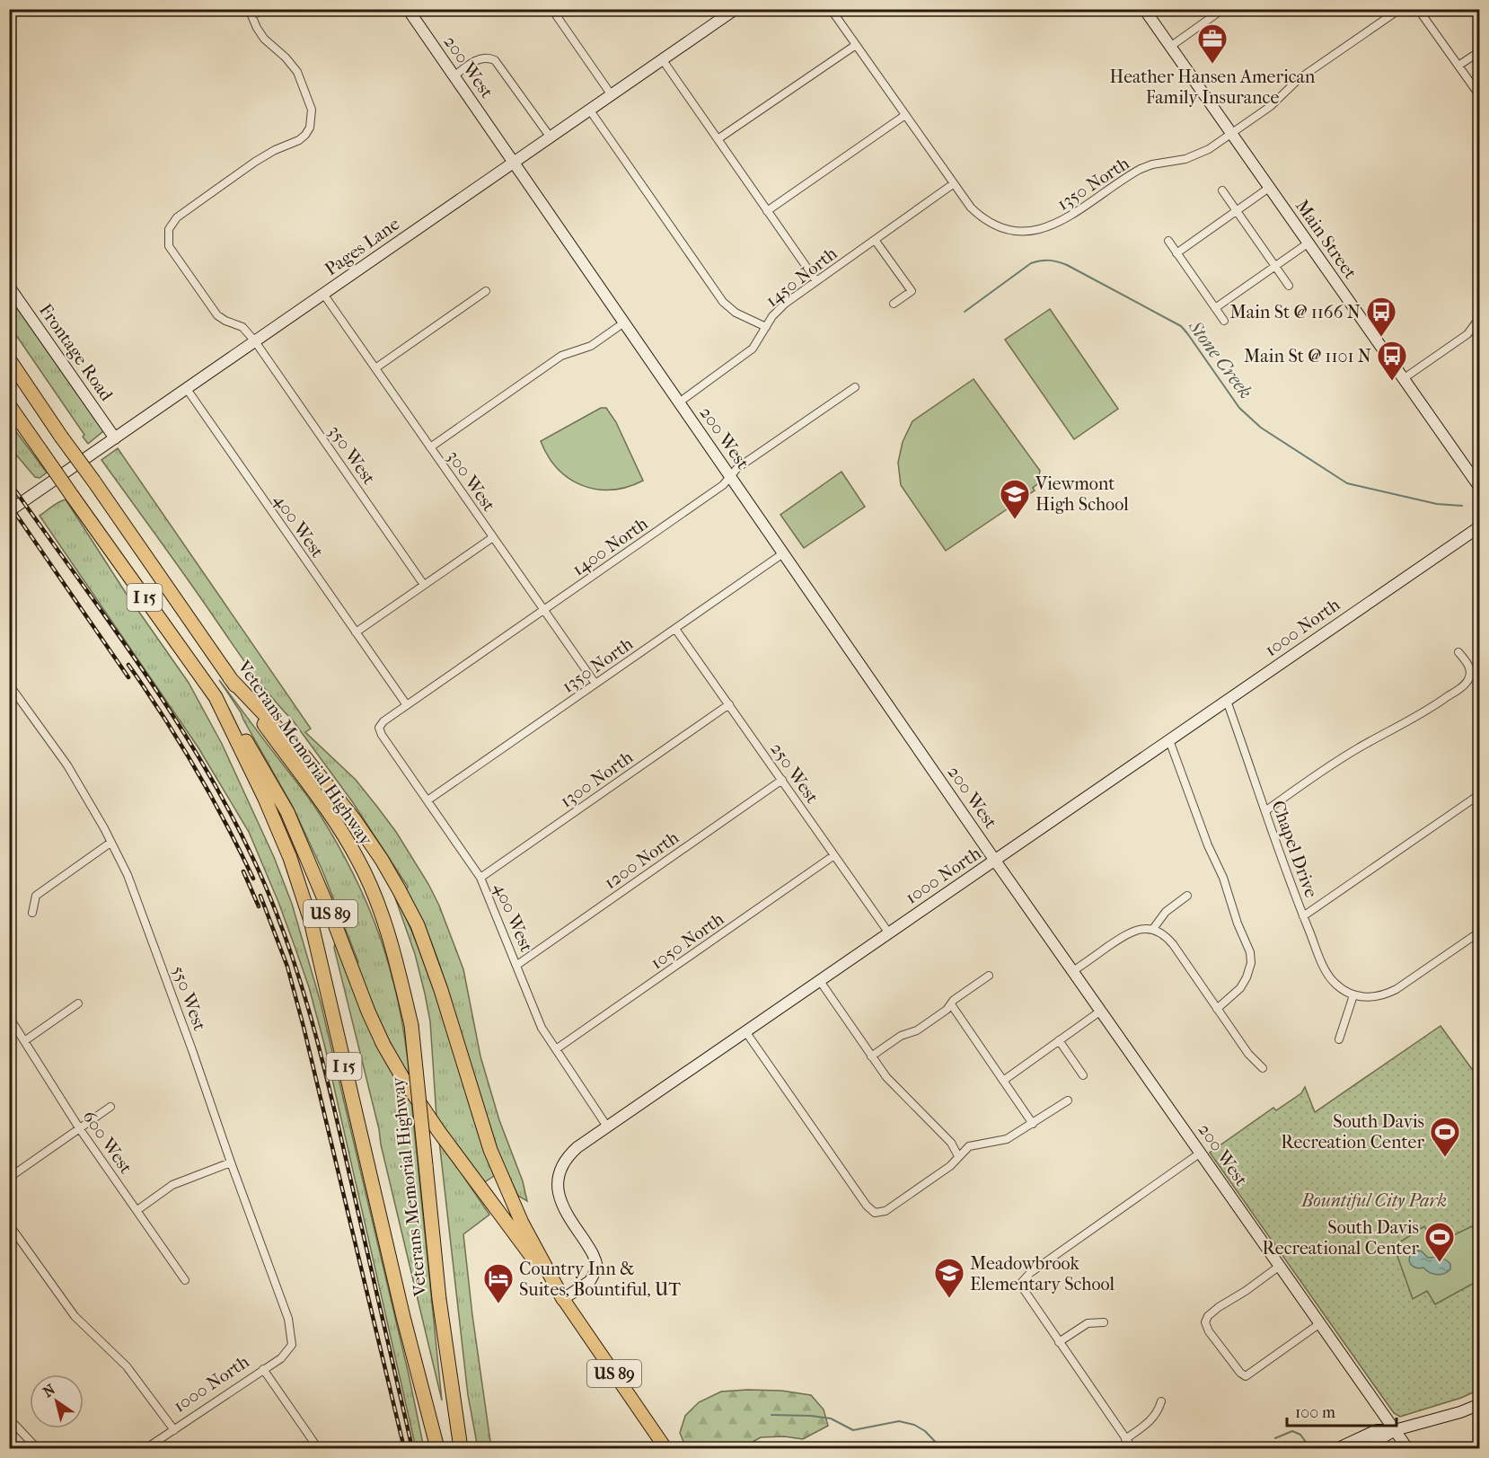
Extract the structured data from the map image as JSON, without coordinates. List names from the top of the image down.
{
  "streets": {
    "highway": ["I 15", "Veterans Memorial Highway", "US 89"],
    "main road": [
      "200 West",
      "Main Street",
      "Pages Lane",
      "Frontage Road",
      "1000 North"
    ],
    "street": [
      "1350 North",
      "1450 North",
      "350 West",
      "300 West",
      "400 West",
      "1400 North",
      "250 West",
      "1300 North",
      "Chapel Drive",
      "1200 North",
      "1050 North",
      "550 West",
      "600 West"
    ]
  },
  "crossings": [
    ["200 West", "1350 North"],
    ["200 West", "Pages Lane"],
    ["200 West", "1450 North"],
    ["200 West", "1400 North"],
    ["200 West", "1000 North"],
    ["1350 North", "Main Street"],
    ["1350 North", "1450 North"],
    ["1350 North", "300 West"],
    ["1350 North", "400 West"],
    ["1350 North", "250 West"],
    ["Pages Lane", "Frontage Road"],
    ["Pages Lane", "350 West"],
    ["Pages Lane", "300 West"],
    ["Pages Lane", "400 West"],
    ["300 West", "1400 North"],
    ["400 West", "1400 North"],
    ["400 West", "1000 North"],
    ["400 West", "1300 North"],
    ["400 West", "1200 North"],
    ["400 West", "1050 North"],
    ["1000 North", "250 West"],
    ["1000 North", "Chapel Drive"],
    ["1000 North", "US 89"],
    ["1000 North", "550 West"],
    ["Veterans Memorial Highway", "US 89"],
    ["250 West", "1300 North"],
    ["250 West", "1200 North"],
    ["250 West", "1050 North"]
  ],
  "water": ["Stone Creek"],
  "parks": ["Bountiful City Park"],
  "places": {
    "office": ["Heather Hansen American Family Insurance"],
    "bus stop": ["Main St @ 1166 N", "Main St @ 1101 N"],
    "school or university": ["Viewmont High School", "Meadowbrook Elementary School"],
    "sports": ["South Davis Recreation Center", "South Davis Recreational Center"],
    "hotel": ["Country Inn & Suites, Bountiful, UT"]
  },
  "scale_bar": "100 m",
  "north": "top left"
}
